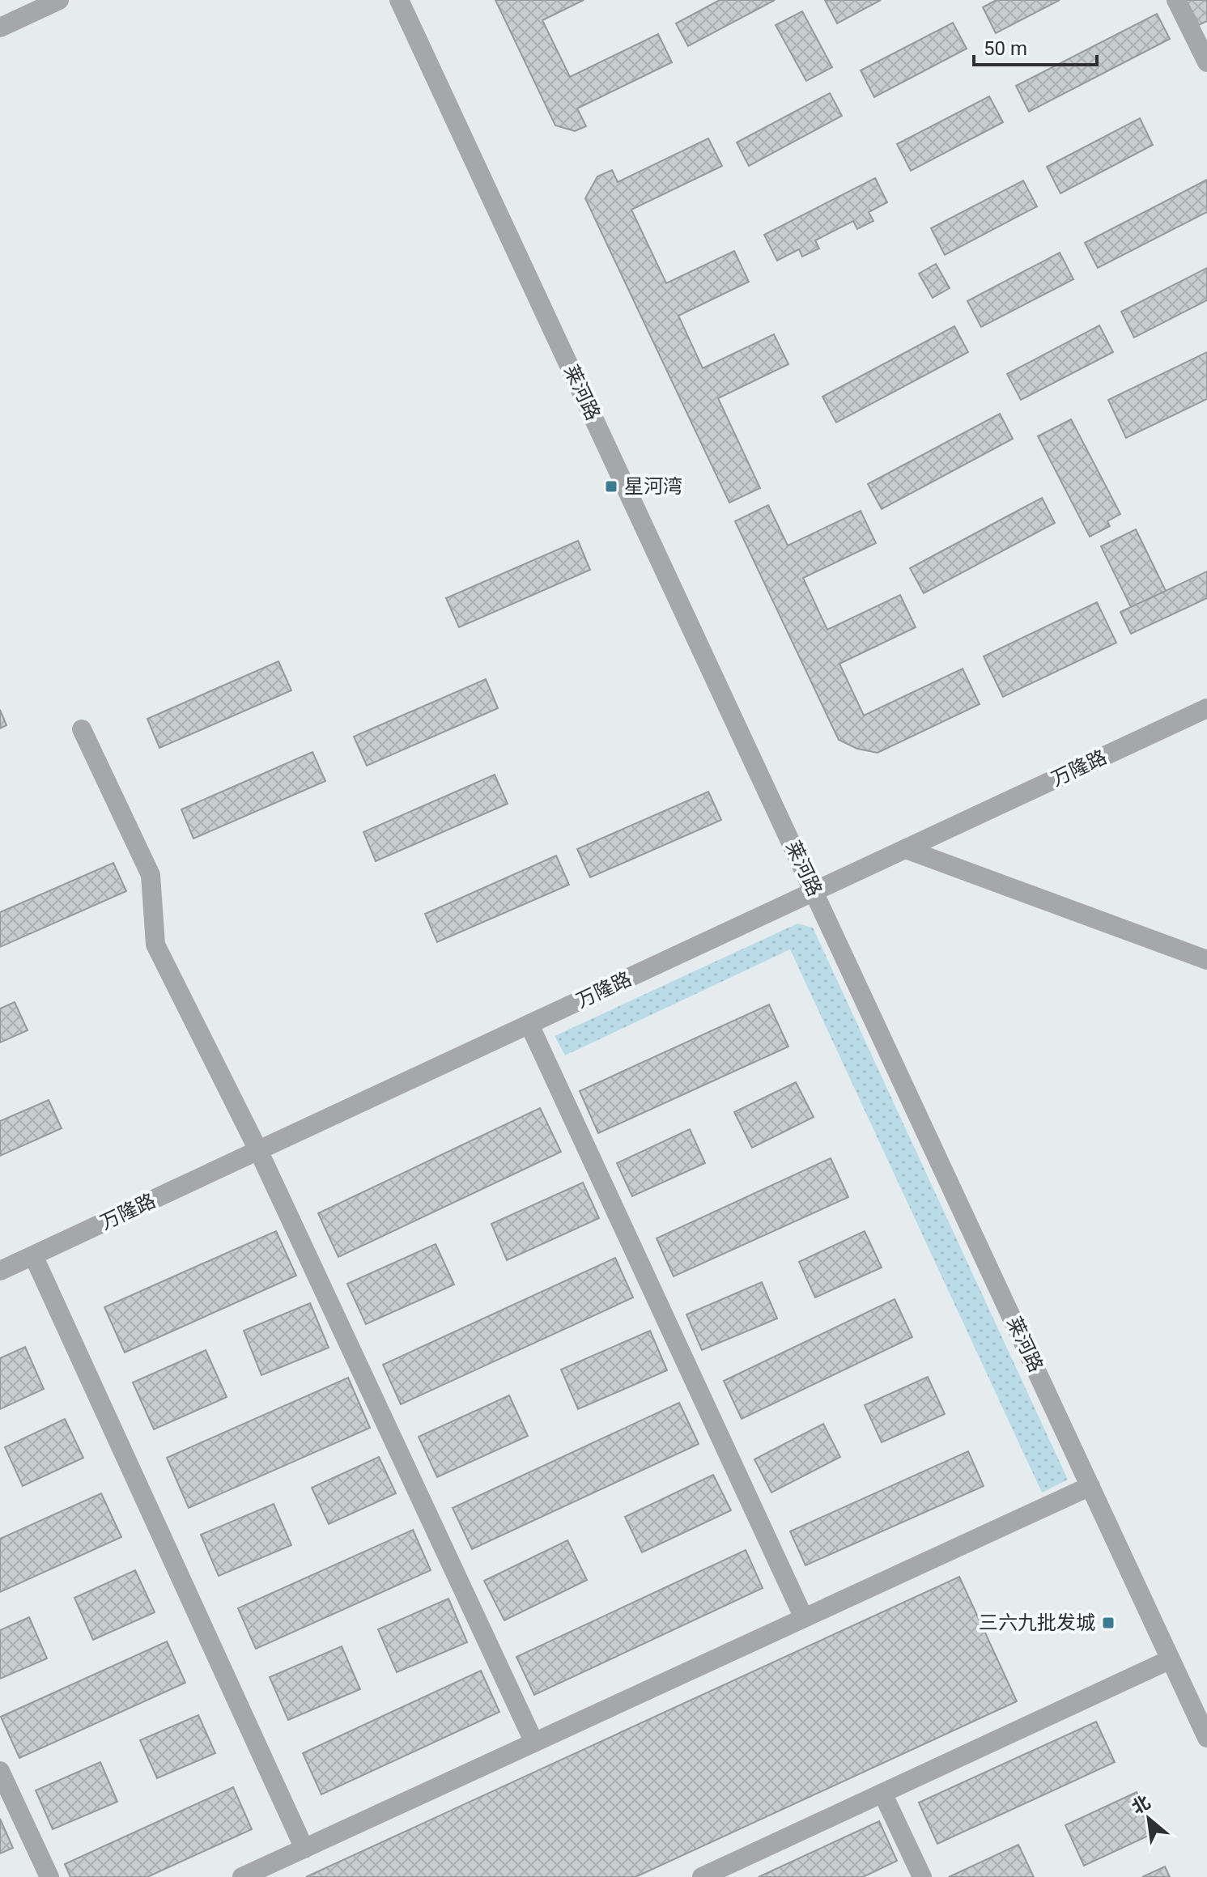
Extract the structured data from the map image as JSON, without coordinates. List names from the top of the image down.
{
  "streets": {
    "street": ["莱河路", "万隆路"]
  },
  "crossings": [
    ["莱河路", "万隆路"]
  ],
  "places": {
    "transit": ["星河湾", "三六九批发城"]
  },
  "scale_bar": "50 m",
  "north": "top left"
}
